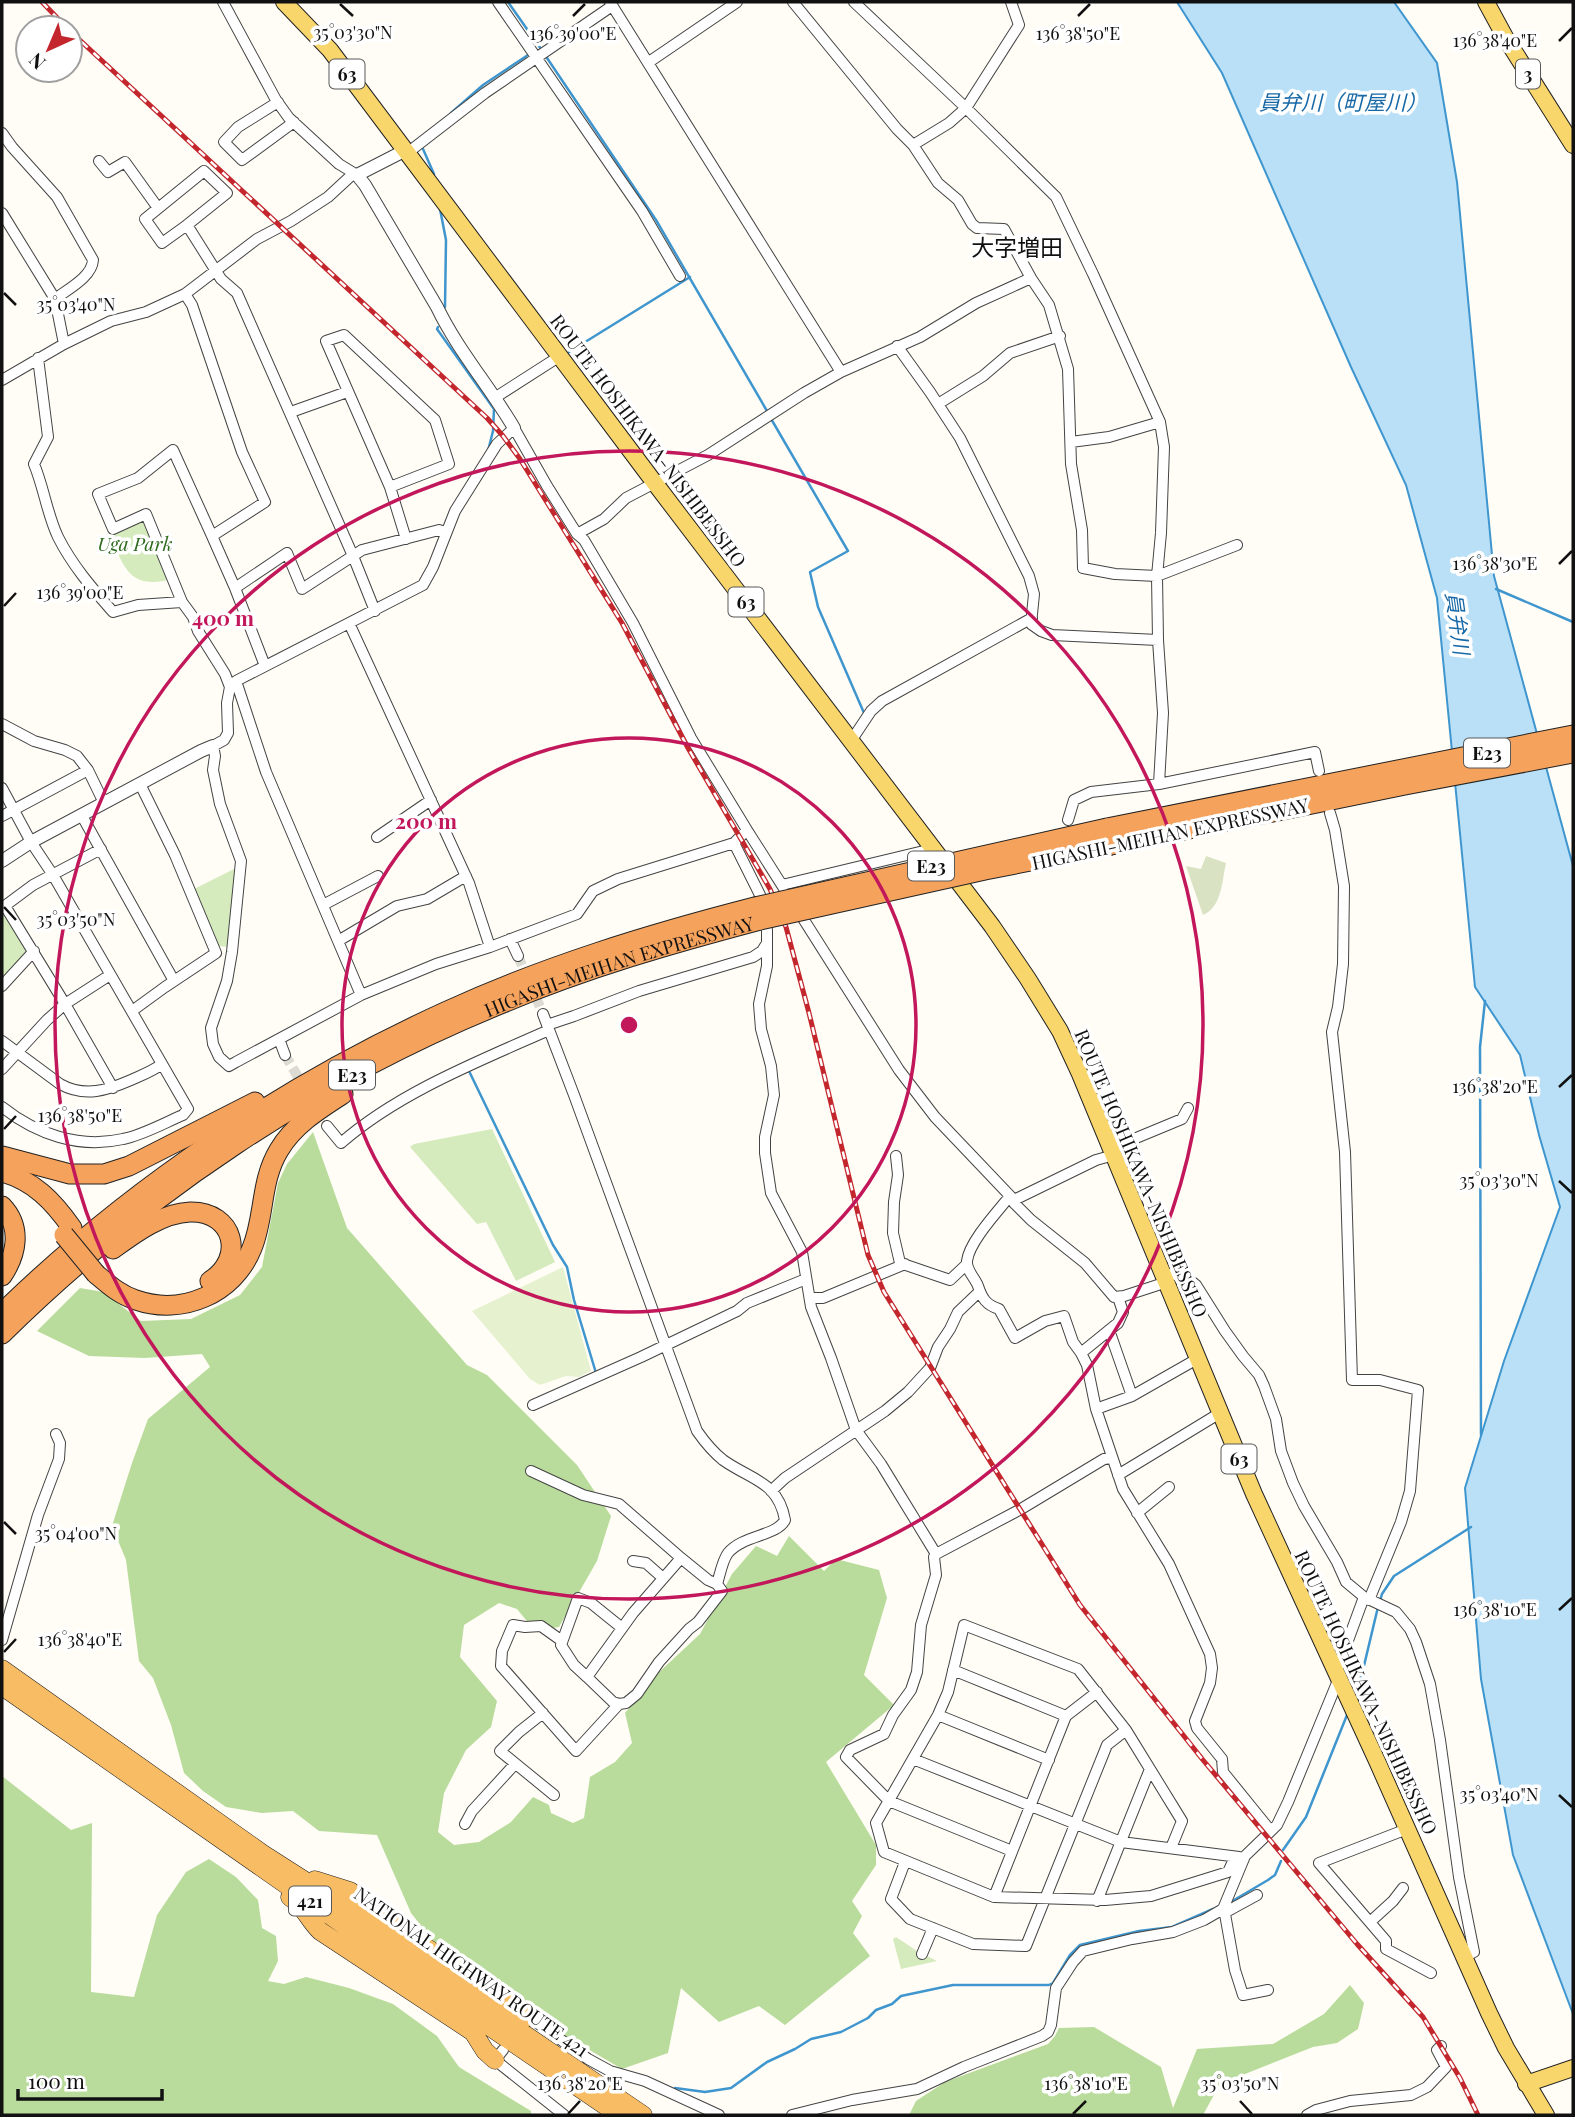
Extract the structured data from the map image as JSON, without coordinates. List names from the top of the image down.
{
  "streets": {
    "highway": [
      "E23",
      "HIGASHI-MEIHAN EXPRESSWAY",
      "421",
      "NATIONAL HIGHWAY ROUTE 421"
    ],
    "main road": ["63", "3", "ROUTE HOSHIKAWA-NISHIBESSHO"]
  },
  "districts": ["大字増田"],
  "water": ["員弁川（町屋川）", "員弁川"],
  "parks": ["Uga Park"],
  "scale_bar": "100 m",
  "north": "bottom left",
  "coordinates": [
    "35°03'30\"N",
    "136°39'00\"E",
    "136°38'50\"E",
    "136°38'40\"E",
    "35°03'40\"N",
    "136°38'30\"E",
    "35°03'50\"N",
    "136°38'20\"E",
    "35°04'00\"N",
    "136°38'10\"E"
  ],
  "rings": ["400 m", "200 m"]
}
